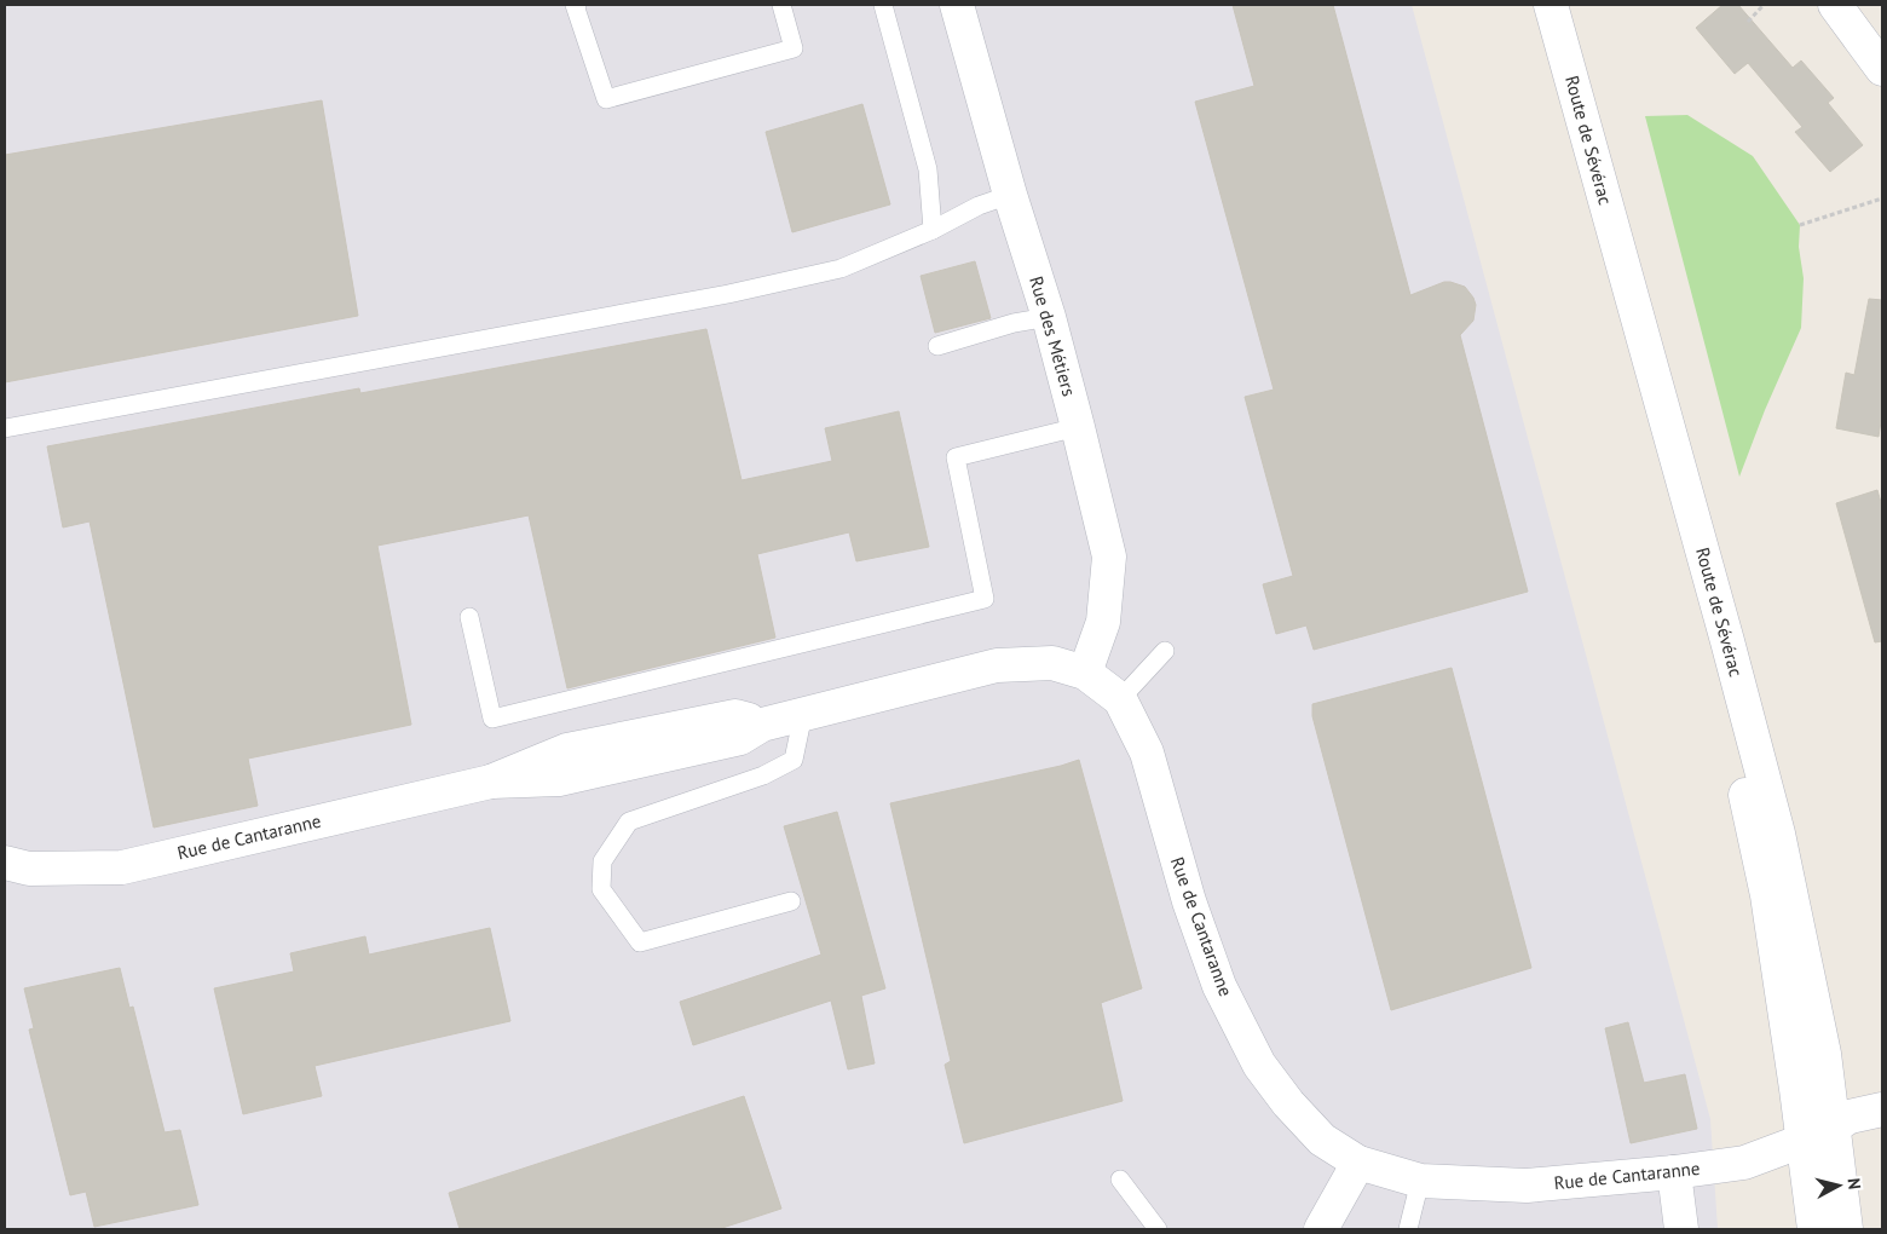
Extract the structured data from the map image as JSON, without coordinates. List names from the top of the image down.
{
  "streets": {
    "street": ["Route de Sévérac", "Rue des Métiers", "Rue de Cantaranne"]
  },
  "crossings": [
    ["Route de Sévérac", "Rue de Cantaranne"],
    ["Rue des Métiers", "Rue de Cantaranne"]
  ],
  "north": "right"
}
